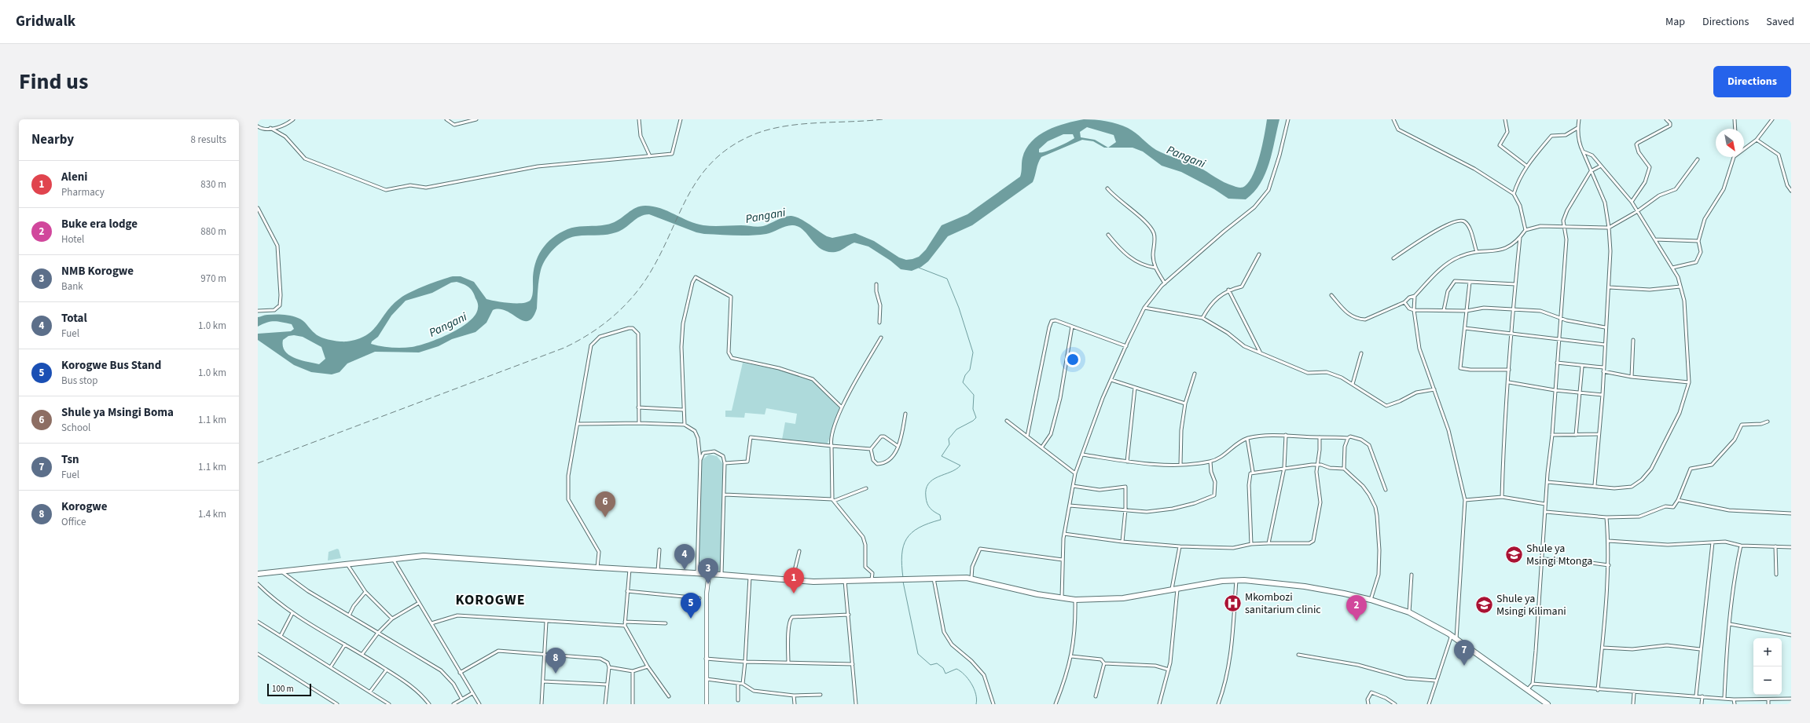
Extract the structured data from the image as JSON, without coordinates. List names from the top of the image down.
{
  "districts": ["KOROGWE"],
  "water": ["Pangani"],
  "places": {
    "school or university": ["Shule ya Msingi Mtonga", "Shule ya Msingi Kilimani"],
    "hospital": ["Mkombozi sanitarium clinic"]
  },
  "scale_bar": "100 m",
  "north": "bottom right",
  "page": {
    "header": "Gridwalk",
    "nav": ["Map", "Directions", "Saved"],
    "title": "Find us",
    "buttons": "Directions",
    "heading": ["Nearby", "8 results"],
    "list": [
      {
        "mark": "1",
        "name": "Aleni",
        "note": "Pharmacy",
        "value": "830 m"
      },
      {
        "mark": "2",
        "name": "Buke era lodge",
        "note": "Hotel",
        "value": "880 m"
      },
      {
        "mark": "3",
        "name": "NMB Korogwe",
        "note": "Bank",
        "value": "970 m"
      },
      {
        "mark": "4",
        "name": "Total",
        "note": "Fuel",
        "value": "1.0 km"
      },
      {
        "mark": "5",
        "name": "Korogwe Bus Stand",
        "note": "Bus stop",
        "value": "1.0 km"
      },
      {
        "mark": "6",
        "name": "Shule ya Msingi Boma",
        "note": "School",
        "value": "1.1 km"
      },
      {
        "mark": "7",
        "name": "Tsn",
        "note": "Fuel",
        "value": "1.1 km"
      },
      {
        "mark": "8",
        "name": "Korogwe",
        "note": "Office",
        "value": "1.4 km"
      }
    ],
    "pins": [
      "6",
      "4",
      "3",
      "1",
      "5",
      "2",
      "7",
      "8"
    ],
    "map_buttons": ["+", "−"],
    "scale": "100 m"
  }
}
